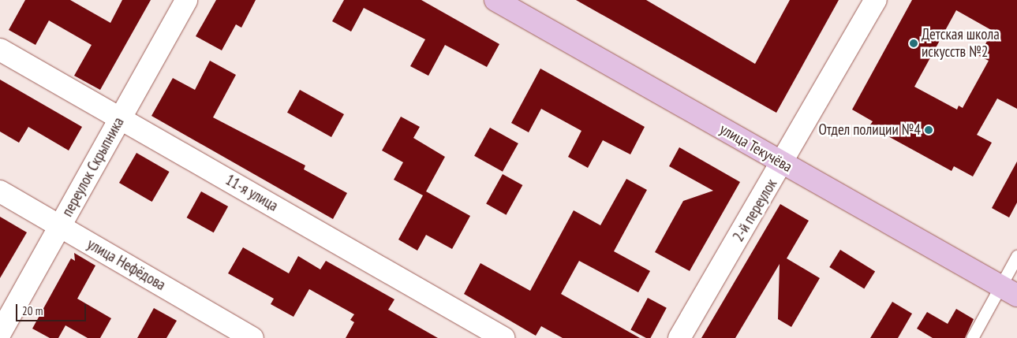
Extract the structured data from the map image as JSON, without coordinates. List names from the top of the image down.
{
  "streets": {
    "main road": ["улица Текучёва"],
    "street": [
      "переулок Скрыпника",
      "11-я улица",
      "2-й переулок",
      "улица Нефёдова"
    ]
  },
  "crossings": [
    ["улица Текучёва", "2-й переулок"],
    ["переулок Скрыпника", "11-я улица"],
    ["переулок Скрыпника", "улица Нефёдова"]
  ],
  "places": ["Детская школа искусств №2", "Отдел полиции №4"],
  "scale_bar": "20 m"
}
